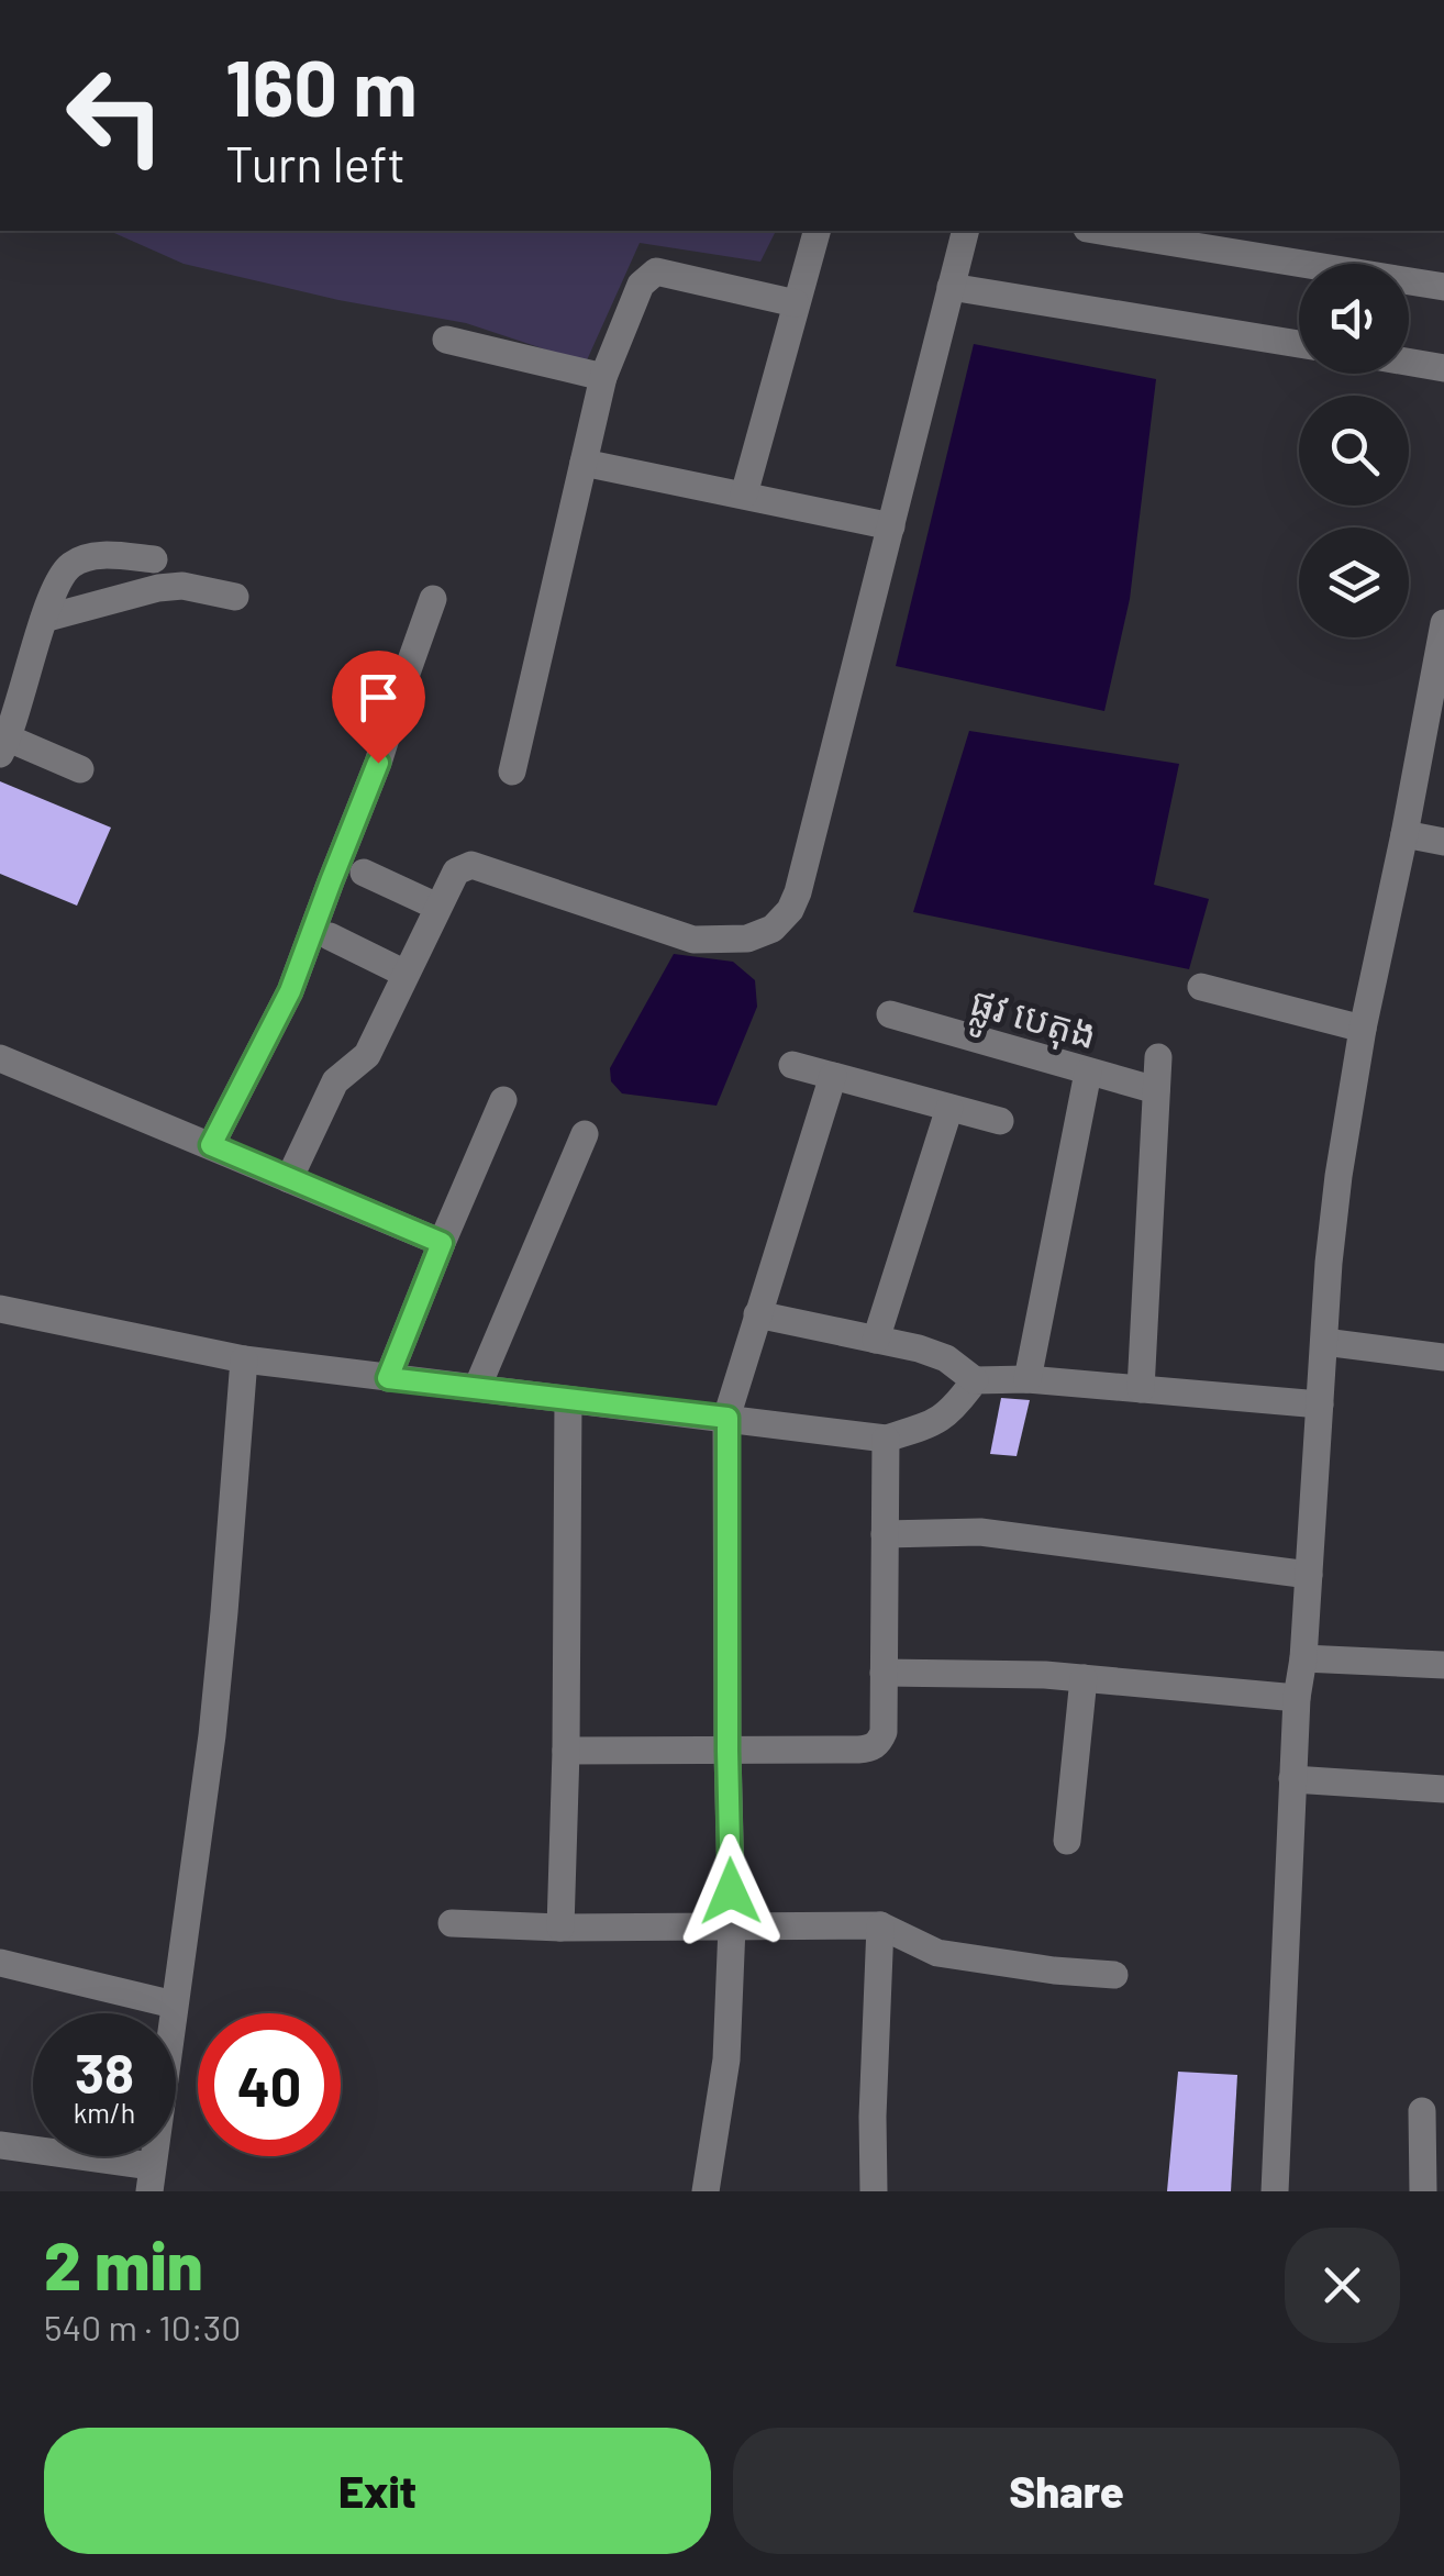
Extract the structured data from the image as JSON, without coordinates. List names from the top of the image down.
{
  "streets": {
    "street": ["ផ្លូវ បេតុង"]
  },
  "page": {
    "turn": ["160 m", "Turn left"],
    "speed": "38 km/h",
    "limit": "40",
    "heading": ["2 min", "540 m · 10:30"],
    "buttons": ["Exit", "Share"]
  }
}
